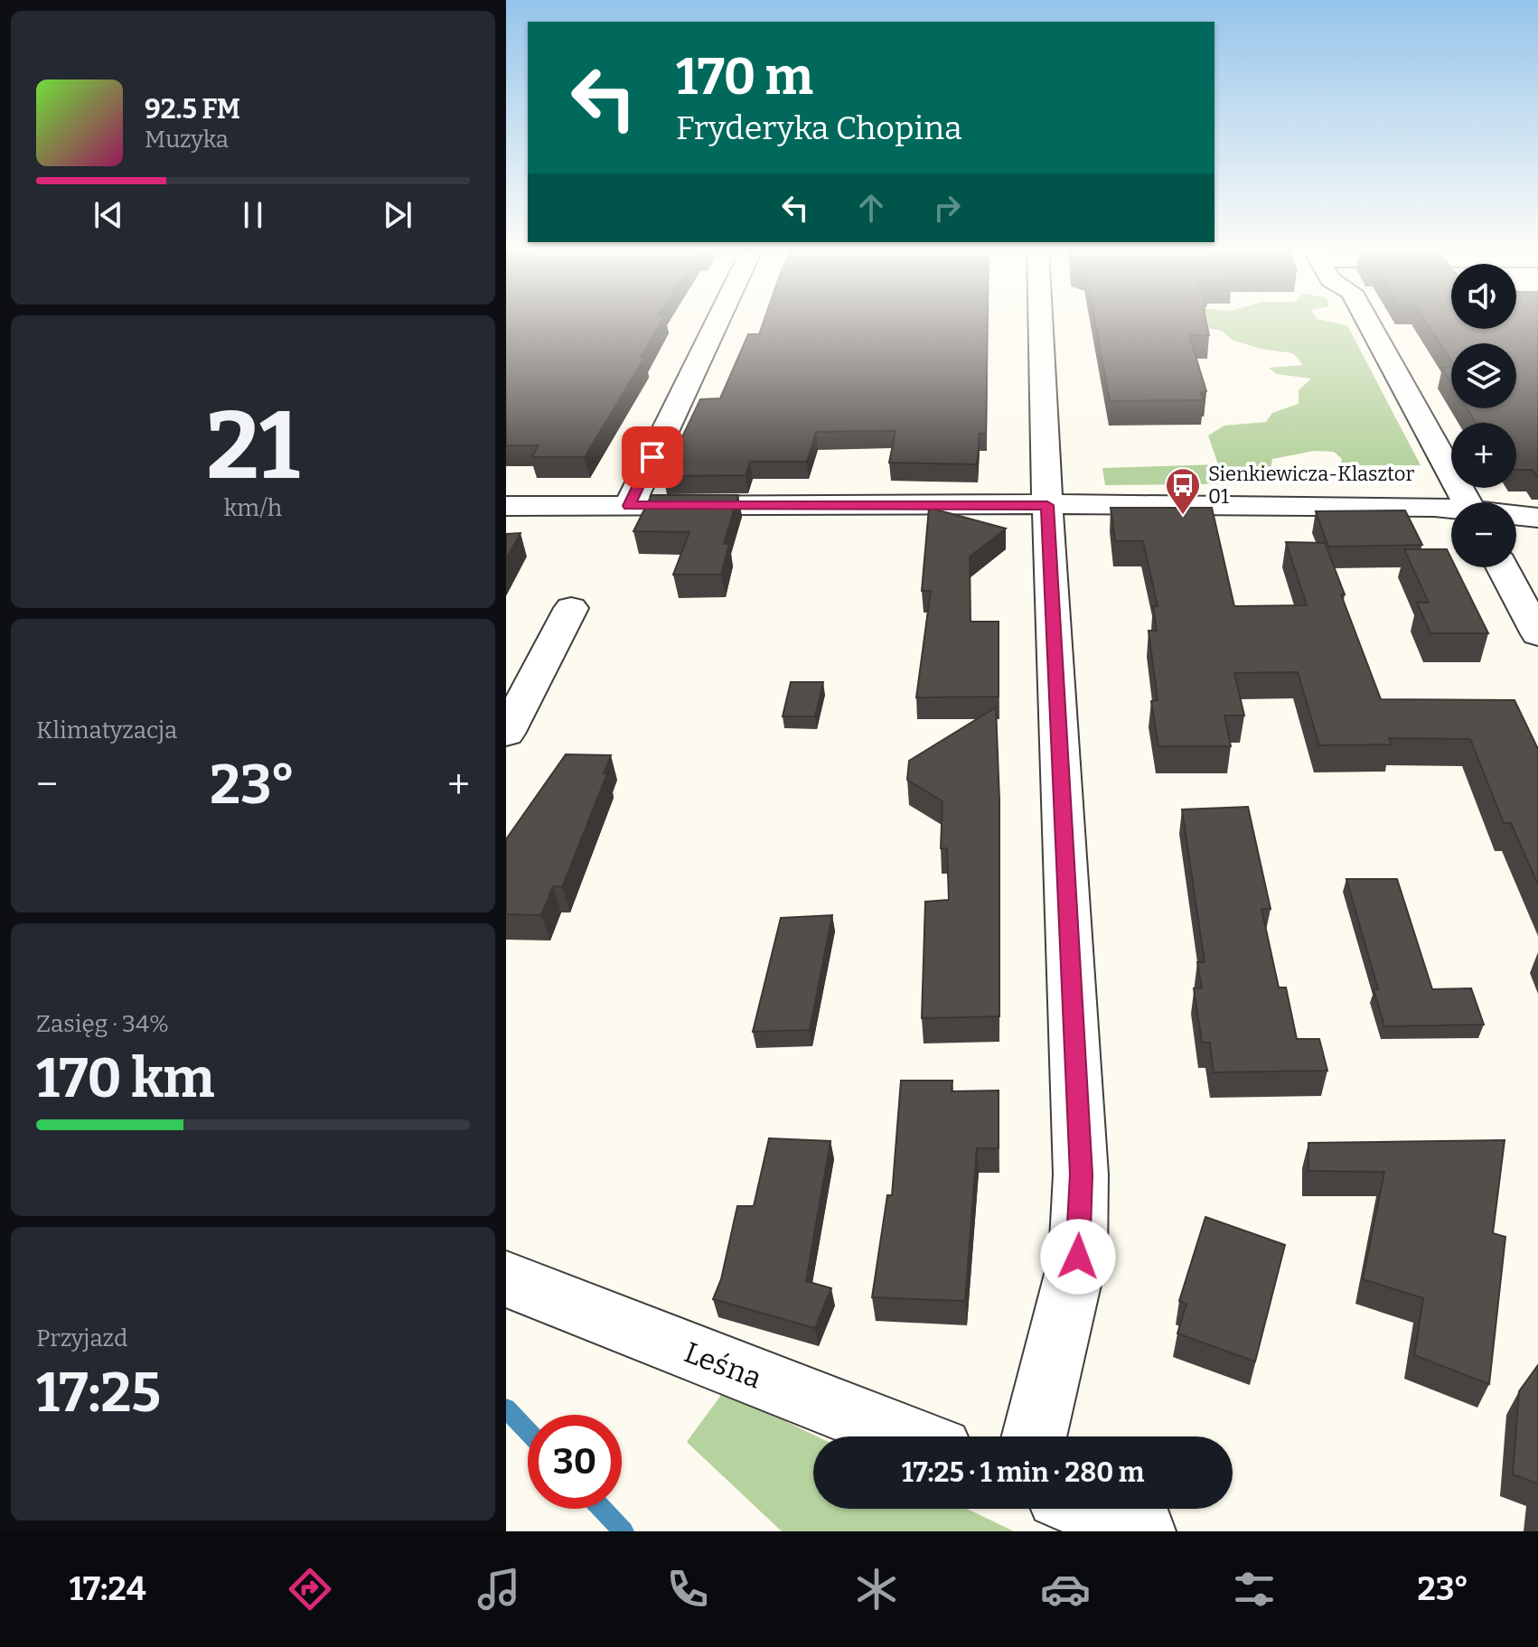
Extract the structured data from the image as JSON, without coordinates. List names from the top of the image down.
{
  "streets": {
    "street": ["Leśna"]
  },
  "places": {
    "bus stop": ["Sienkiewicza-Klasztor 01"]
  },
  "page": {
    "turn": ["170 m", "Fryderyka Chopina"],
    "song": ["92.5 FM", "Muzyka"],
    "map_buttons": ["+", "−"],
    "tile": [
      ["21", "km/h"],
      "Klimatyzacja",
      ["Zasięg · 34%", "170 km"],
      ["Przyjazd", "17:25"]
    ],
    "heat": ["−", "23°", "+"],
    "limit": "30",
    "trip": "17:25 · 1 min · 280 m",
    "tabs": ["17:24", "23°"]
  }
}
